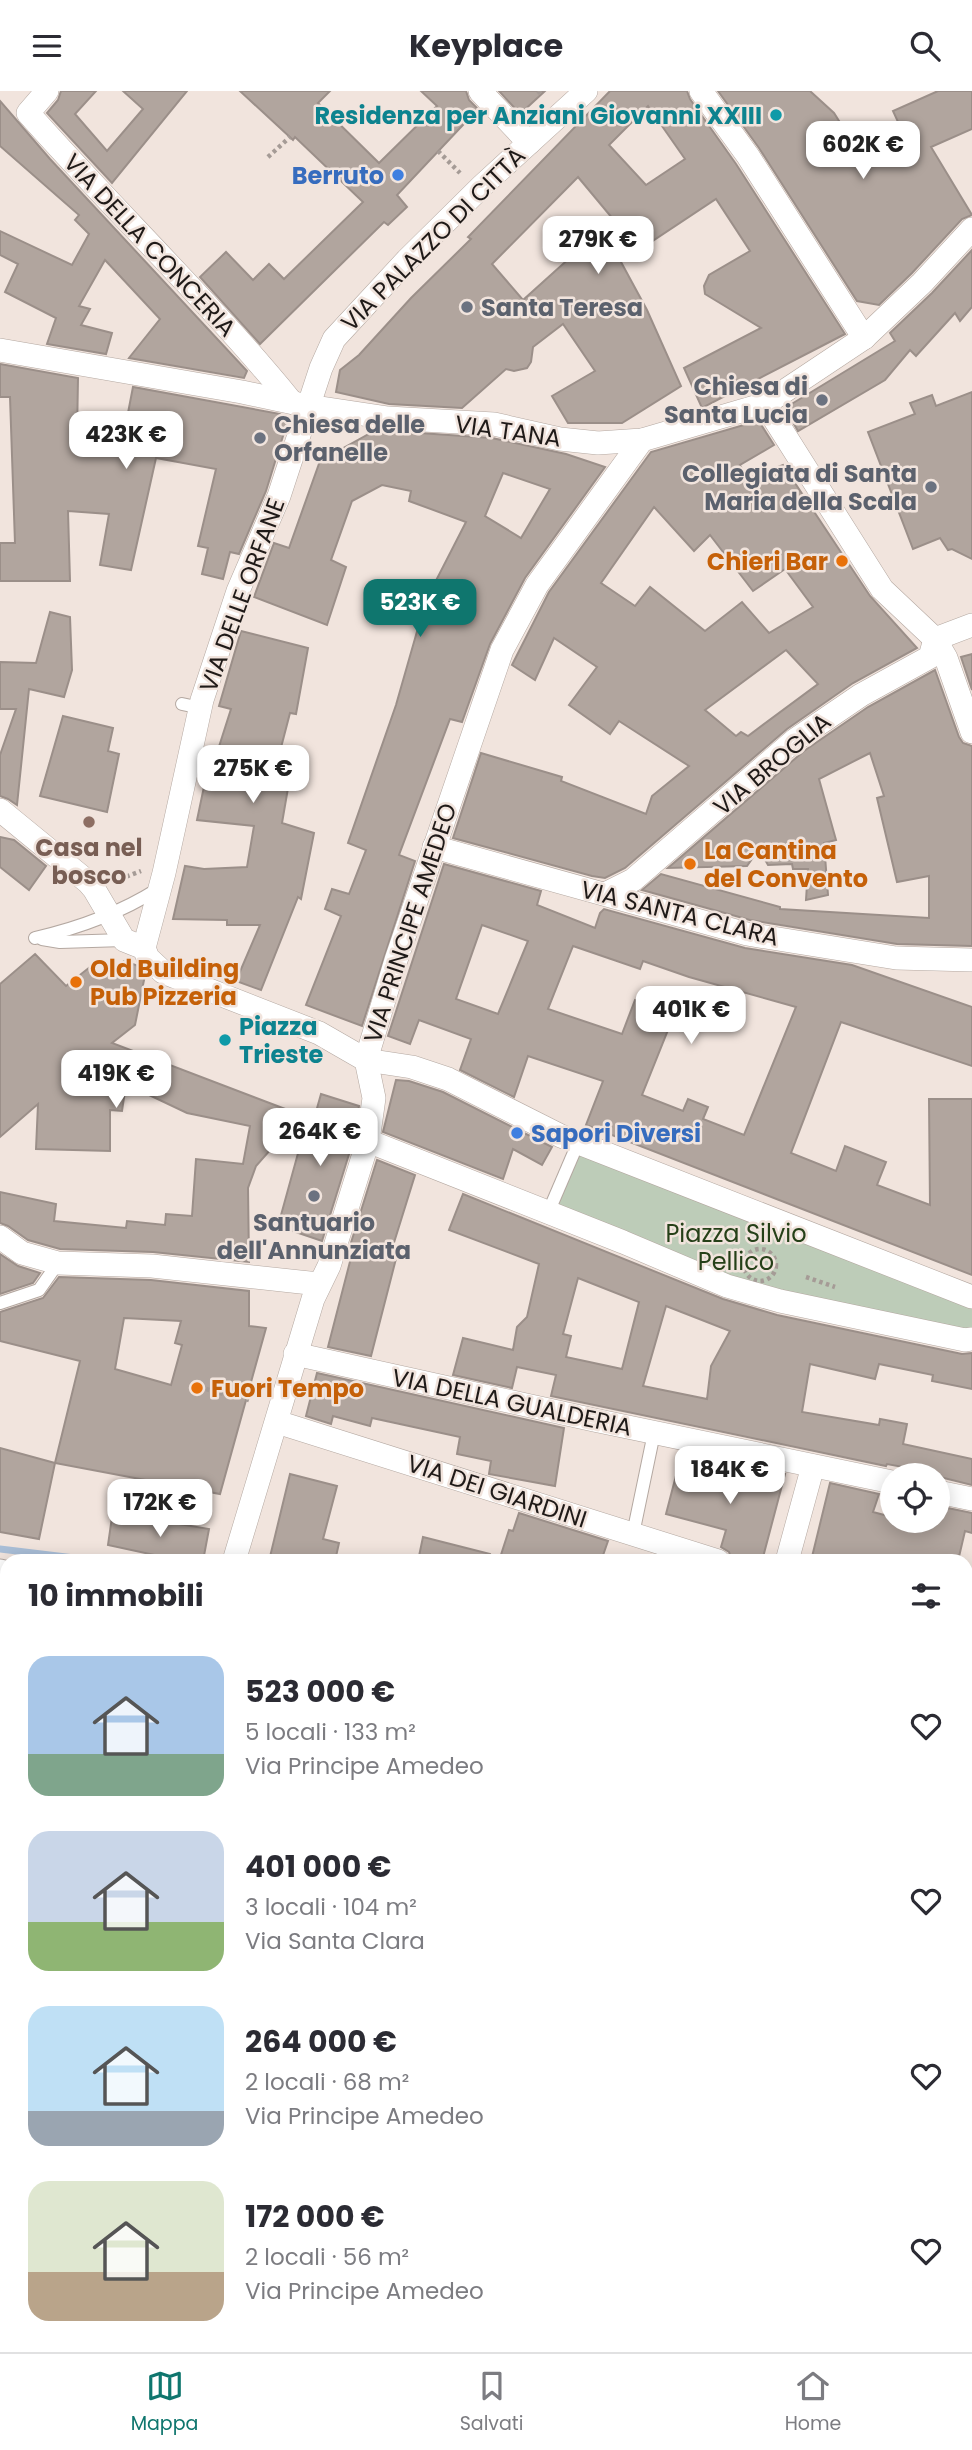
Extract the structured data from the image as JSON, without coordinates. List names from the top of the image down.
{
  "streets": {
    "street": [
      "VIA PALAZZO DI CITTÀ",
      "VIA DELLA CONCERIA",
      "VIA TANA",
      "VIA DELLE ORFANE",
      "VIA BROGLIA",
      "VIA SANTA CLARA",
      "VIA PRINCIPE AMEDEO",
      "VIA DELLA GUALDERIA",
      "VIA DEI GIARDINI"
    ]
  },
  "crossings": [
    ["VIA PALAZZO DI CITTÀ", "VIA DELLA CONCERIA"],
    ["VIA PALAZZO DI CITTÀ", "VIA TANA"],
    ["VIA PALAZZO DI CITTÀ", "VIA DELLE ORFANE"],
    ["VIA DELLA CONCERIA", "VIA TANA"],
    ["VIA DELLA CONCERIA", "VIA DELLE ORFANE"],
    ["VIA TANA", "VIA DELLE ORFANE"],
    ["VIA TANA", "VIA PRINCIPE AMEDEO"],
    ["VIA BROGLIA", "VIA SANTA CLARA"],
    ["VIA SANTA CLARA", "VIA PRINCIPE AMEDEO"],
    ["VIA PRINCIPE AMEDEO", "VIA DELLA GUALDERIA"],
    ["VIA PRINCIPE AMEDEO", "VIA DEI GIARDINI"]
  ],
  "parks": ["Piazza Silvio Pellico"],
  "places": [
    "Residenza per Anziani Giovanni XXIII",
    "Berruto",
    "Santa Teresa",
    "Chiesa di Santa Lucia",
    "Chiesa delle Orfanelle",
    "Collegiata di Santa Maria della Scala",
    "Chieri Bar",
    "Casa nel bosco",
    "La Cantina del Convento",
    "Old Building Pub Pizzeria",
    "Piazza Trieste",
    "Sapori Diversi",
    "Santuario dell'Annunziata",
    "Fuori Tempo"
  ],
  "page": {
    "header": "Keyplace",
    "price": [
      "602K €",
      "279K €",
      "423K €",
      "523K €",
      "275K €",
      "401K €",
      "419K €",
      "264K €",
      "184K €",
      "172K €"
    ],
    "heading": "10 immobili",
    "list": [
      {
        "name": "523 000 €",
        "note": "5 locali · 133 m² · Via Principe Amedeo"
      },
      {
        "name": "401 000 €",
        "note": "3 locali · 104 m² · Via Santa Clara"
      },
      {
        "name": "264 000 €",
        "note": "2 locali · 68 m² · Via Principe Amedeo"
      },
      {
        "name": "172 000 €",
        "note": "2 locali · 56 m² · Via Principe Amedeo"
      }
    ],
    "tabs": ["Mappa", "Salvati", "Home"]
  }
}
